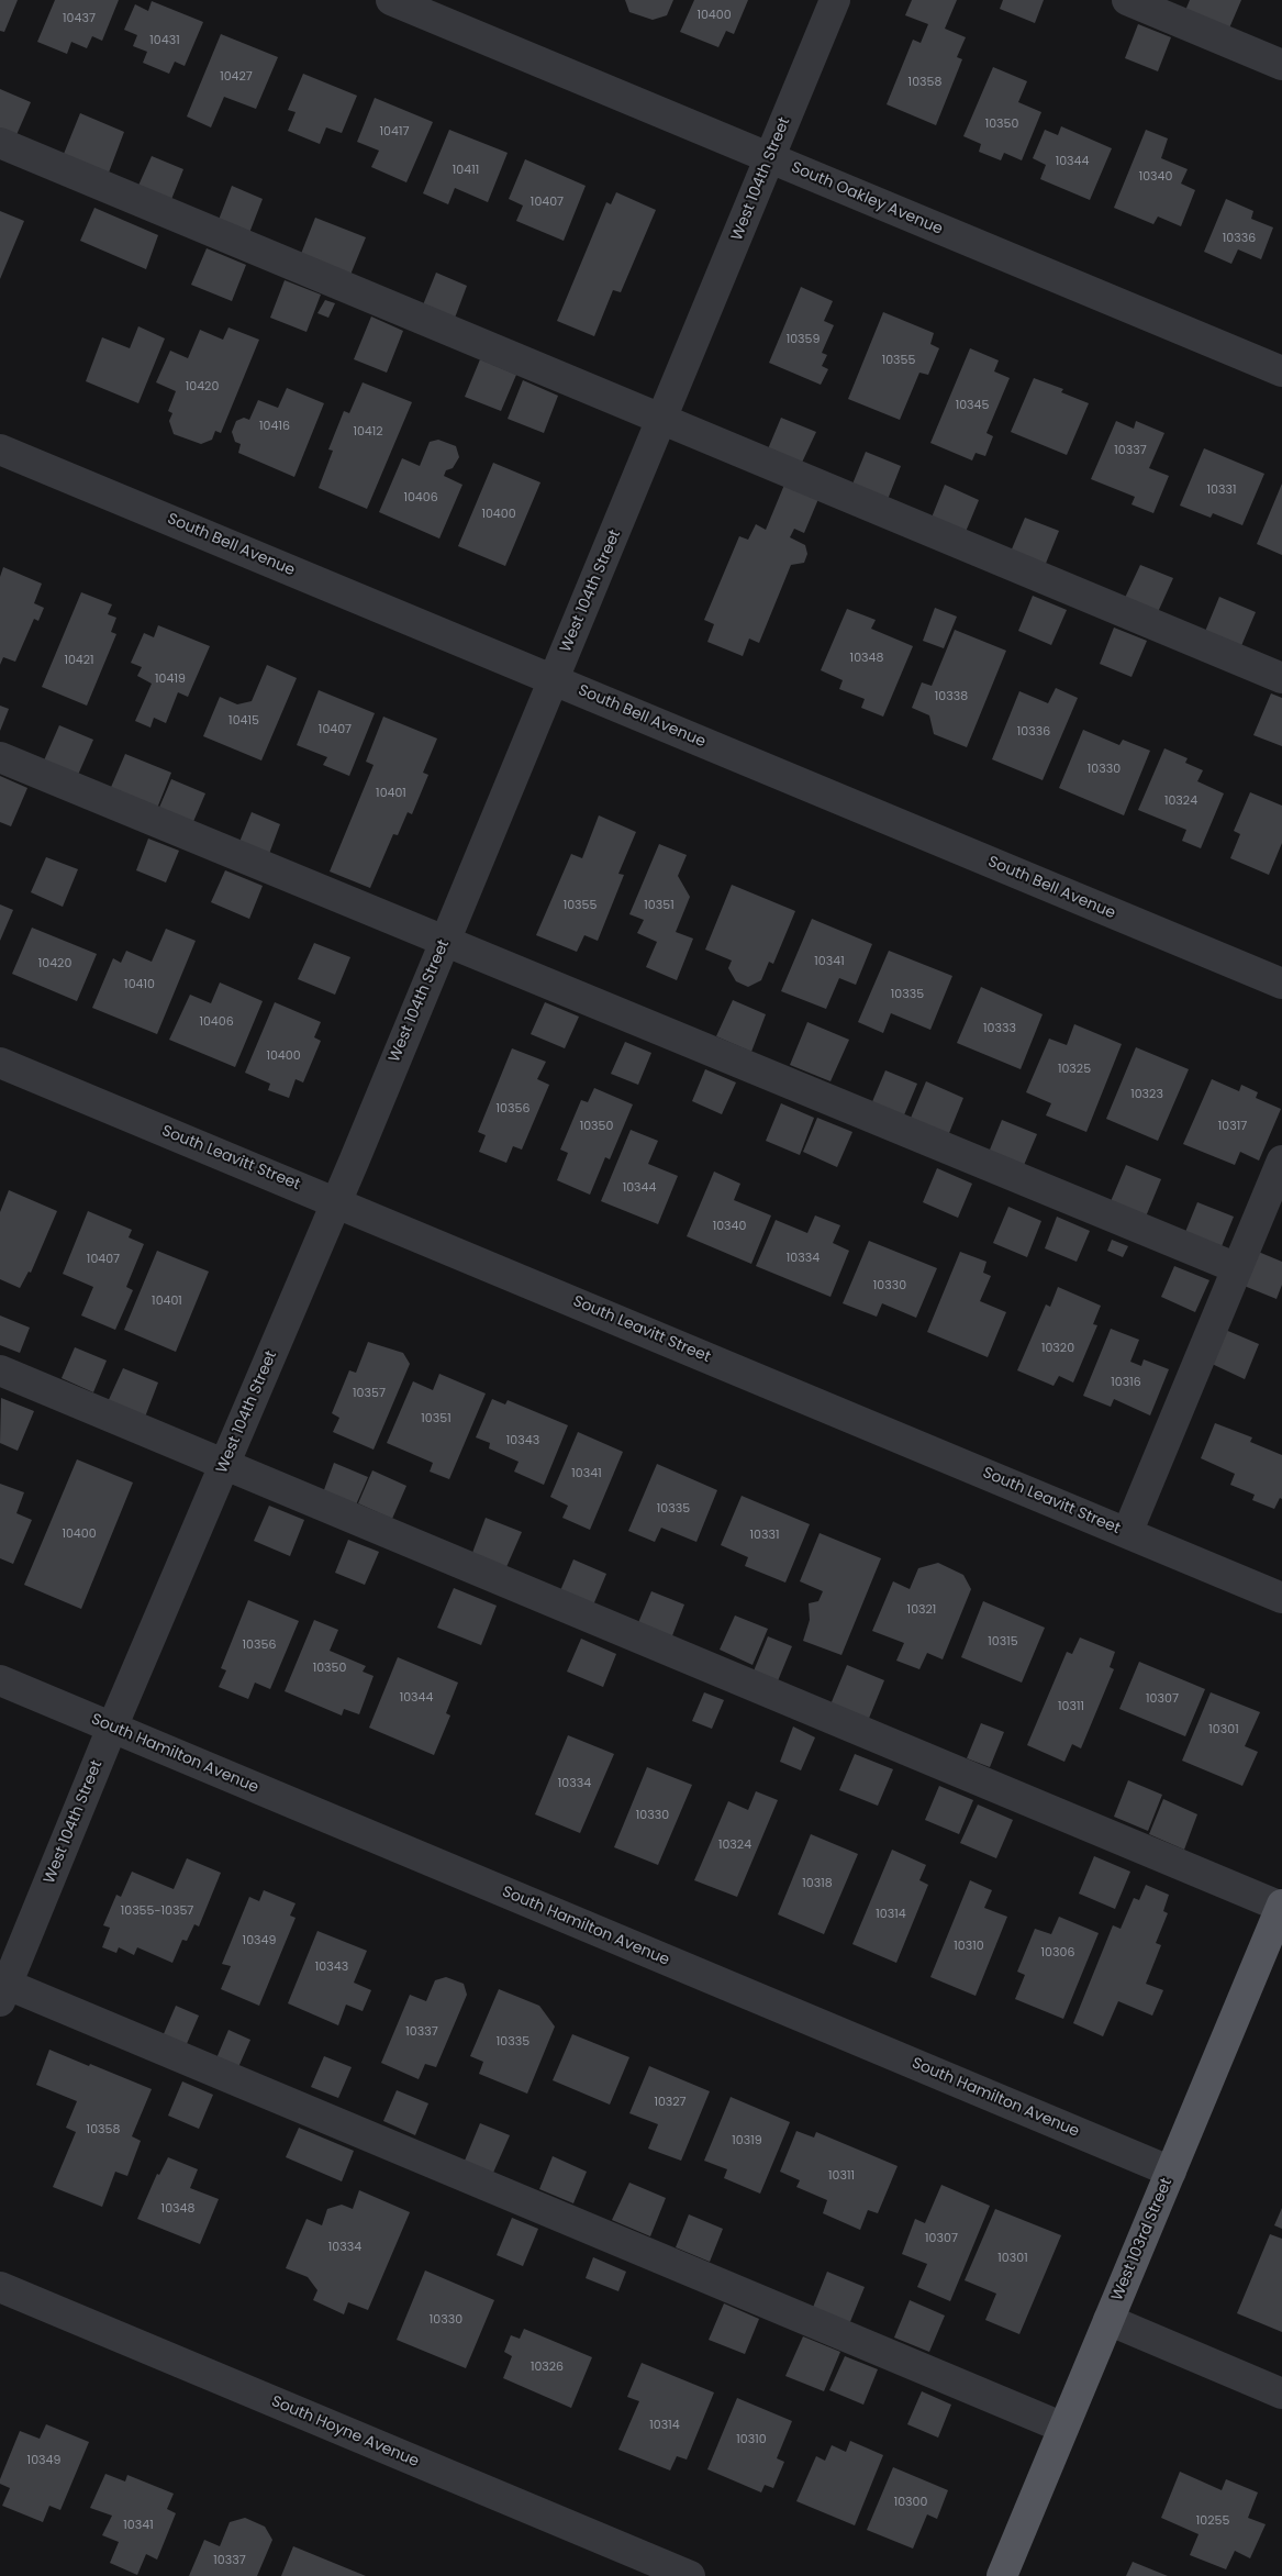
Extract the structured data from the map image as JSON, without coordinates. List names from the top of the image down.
{
  "streets": {
    "main road": ["West 103rd Street"],
    "street": [
      "West 104th Street",
      "South Oakley Avenue",
      "South Bell Avenue",
      "South Leavitt Street",
      "South Hamilton Avenue",
      "South Hoyne Avenue"
    ]
  },
  "crossings": [
    ["West 104th Street", "South Oakley Avenue"],
    ["West 104th Street", "South Bell Avenue"],
    ["West 104th Street", "South Leavitt Street"],
    ["West 104th Street", "South Hamilton Avenue"],
    ["South Hamilton Avenue", "West 103rd Street"]
  ],
  "house_numbers": [
    "10400",
    "10437",
    "10431",
    "10427",
    "10358",
    "10350",
    "10417",
    "10344",
    "10411",
    "10340",
    "10407",
    "10336",
    "10359",
    "10355",
    "10420",
    "10345",
    "10416",
    "10412",
    "10337",
    "10331",
    "10406",
    "10400",
    "10348",
    "10421",
    "10419",
    "10338",
    "10415",
    "10407",
    "10336",
    "10330",
    "10401",
    "10324",
    "10355",
    "10351",
    "10341",
    "10420",
    "10410",
    "10335",
    "10406",
    "10333",
    "10400",
    "10325",
    "10323",
    "10356",
    "10350",
    "10317",
    "10344",
    "10340",
    "10334",
    "10407",
    "10330",
    "10401",
    "10320",
    "10316",
    "10357",
    "10351",
    "10343",
    "10341",
    "10335",
    "10400",
    "10331",
    "10321",
    "10315",
    "10356",
    "10350",
    "10344",
    "10307",
    "10311",
    "10301",
    "10334",
    "10330",
    "10324",
    "10318",
    "10355-10357",
    "10314",
    "10349",
    "10310",
    "10306",
    "10343",
    "10337",
    "10335",
    "10327",
    "10358",
    "10319",
    "10311",
    "10348",
    "10307",
    "10334",
    "10301",
    "10330",
    "10326",
    "10314",
    "10310",
    "10349",
    "10300",
    "10255",
    "10341",
    "10337"
  ]
}
